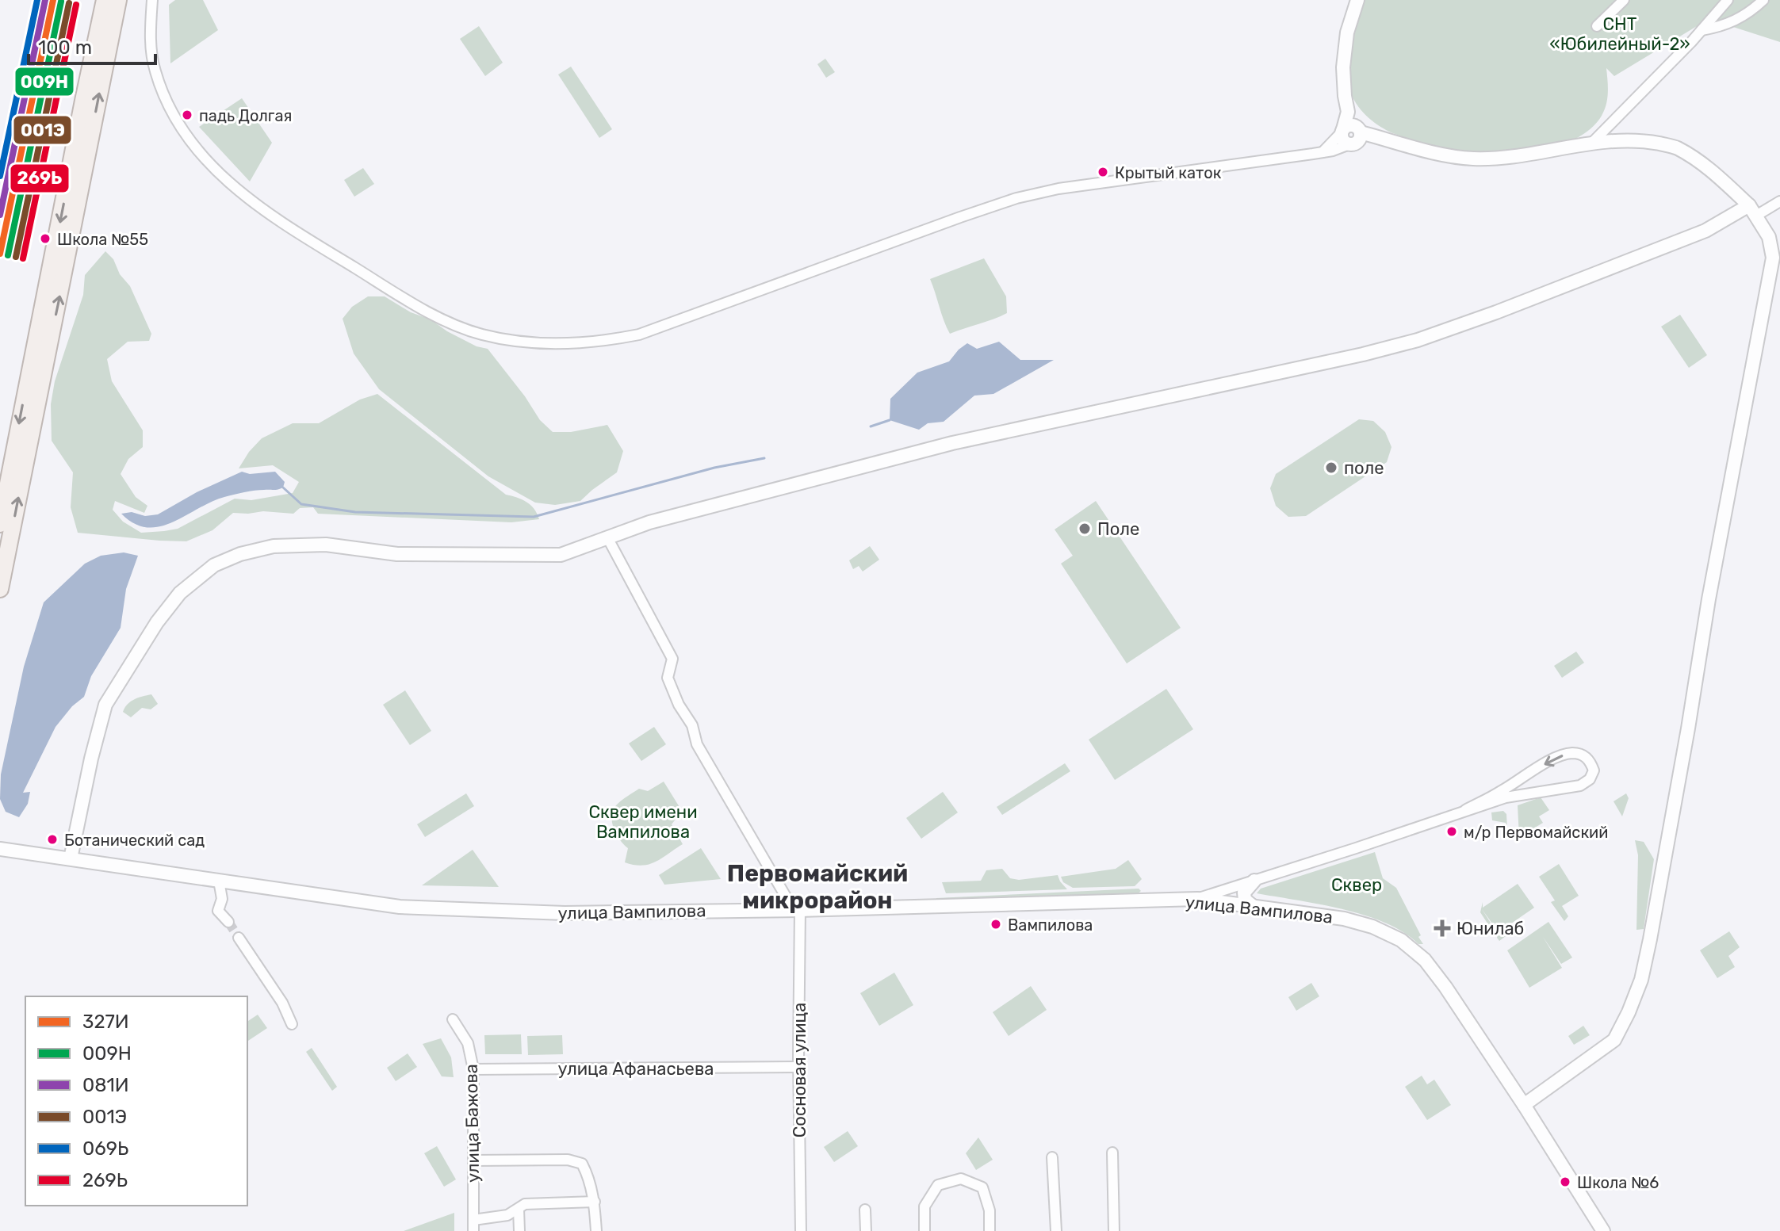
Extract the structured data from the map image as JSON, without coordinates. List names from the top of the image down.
{
  "streets": {
    "street": [
      "улица Вампилова",
      "улица Афанасьева",
      "Сосновая улица",
      "улица Бажова"
    ]
  },
  "crossings": [
    ["улица Вампилова", "Сосновая улица"],
    ["улица Афанасьева", "Сосновая улица"],
    ["улица Афанасьева", "улица Бажова"]
  ],
  "districts": ["Первомайский микрорайон"],
  "parks": ["СНТ «Юбилейный-2»", "Сквер имени Вампилова", "Сквер"],
  "places": {
    "other": [
      "падь Долгая",
      "Крытый каток",
      "Школа №55",
      "поле",
      "Поле",
      "м/р Первомайский",
      "Ботанический сад",
      "Вампилова",
      "Школа №6"
    ],
    "health": ["Юнилаб"]
  },
  "lines": [
    "transit line 327И",
    "transit line 081И",
    "transit line 069Ь",
    "transit line 009Н",
    "transit line 001Э",
    "transit line 269Ь"
  ],
  "legend": [
    "327И",
    "009Н",
    "081И",
    "001Э",
    "069Ь",
    "269Ь"
  ],
  "scale_bar": "100 m"
}
